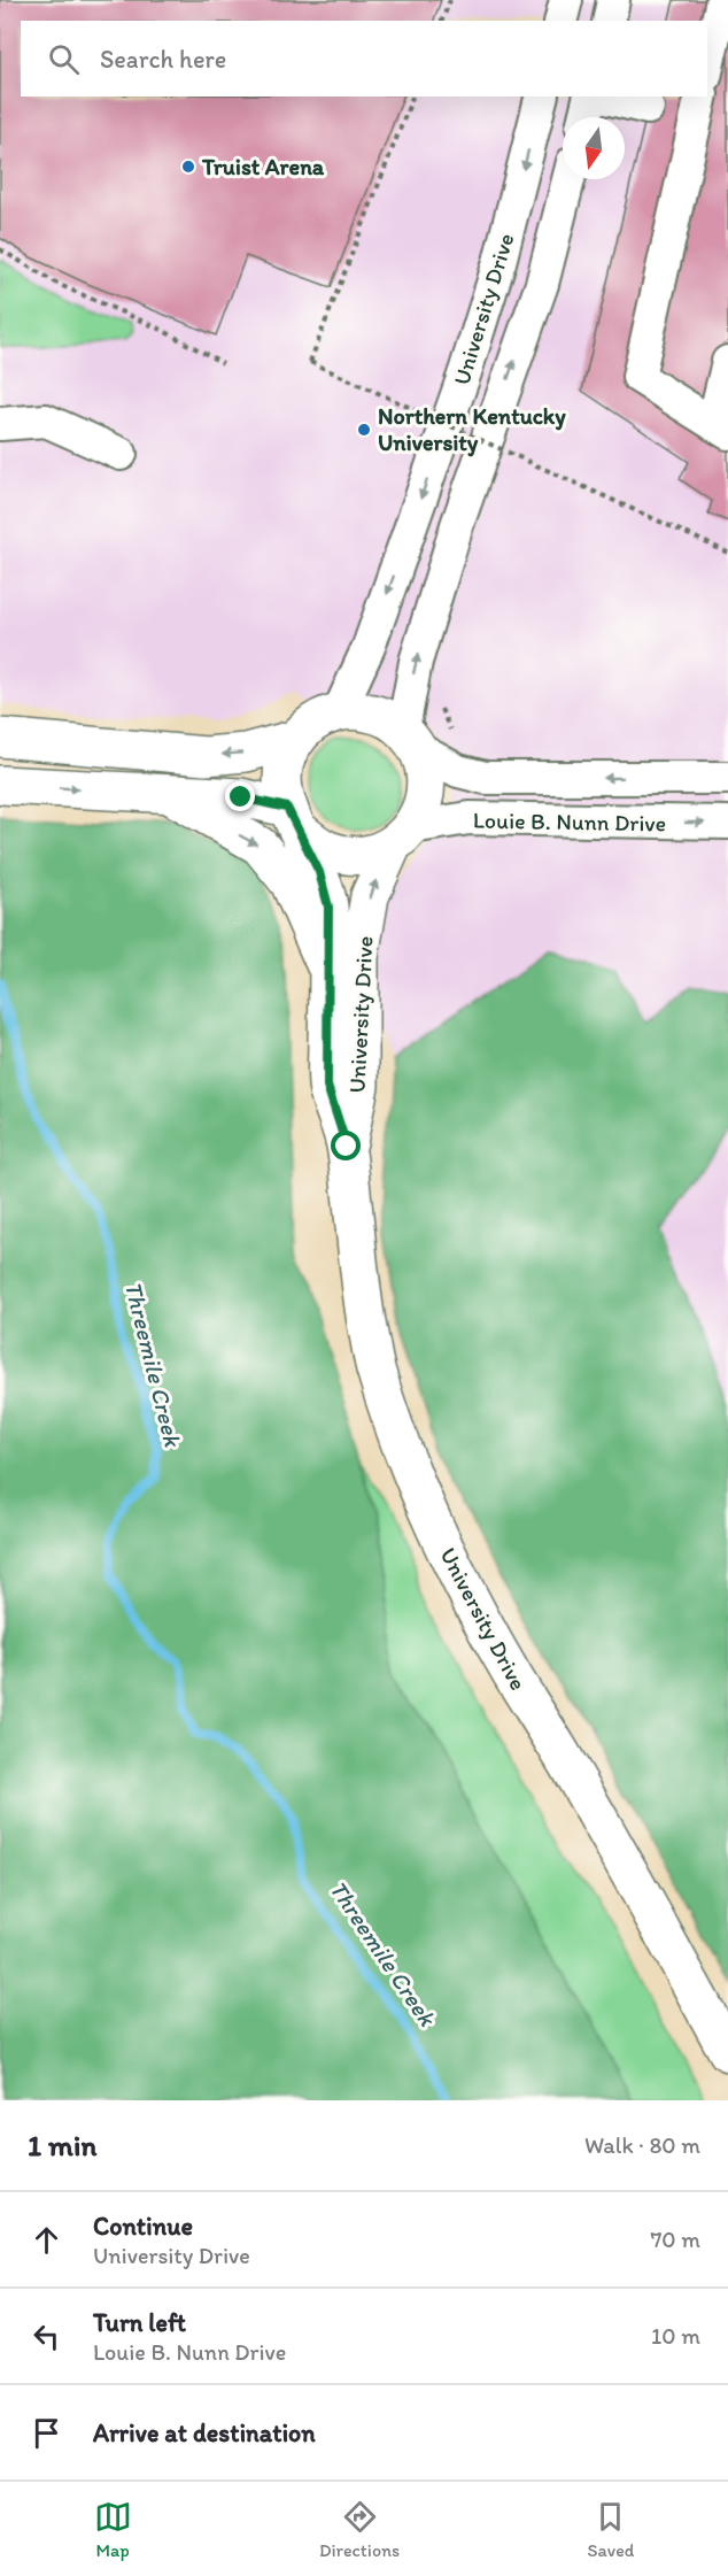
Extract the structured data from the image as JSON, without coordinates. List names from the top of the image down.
{
  "streets": {
    "main road": ["University Drive"],
    "street": ["Louie B. Nunn Drive"]
  },
  "crossings": [
    ["University Drive", "Louie B. Nunn Drive"]
  ],
  "water": ["Threemile Creek"],
  "places": ["Truist Arena", "Northern Kentucky University"],
  "north": "bottom",
  "page": {
    "search": "Search here",
    "heading": ["1 min", "Walk · 80 m"],
    "list": [
      ["Continue", "University Drive", "70 m"],
      ["Turn left", "Louie B. Nunn Drive", "10 m"],
      "Arrive at destination"
    ],
    "nav": ["Map", "Directions", "Saved"]
  }
}
